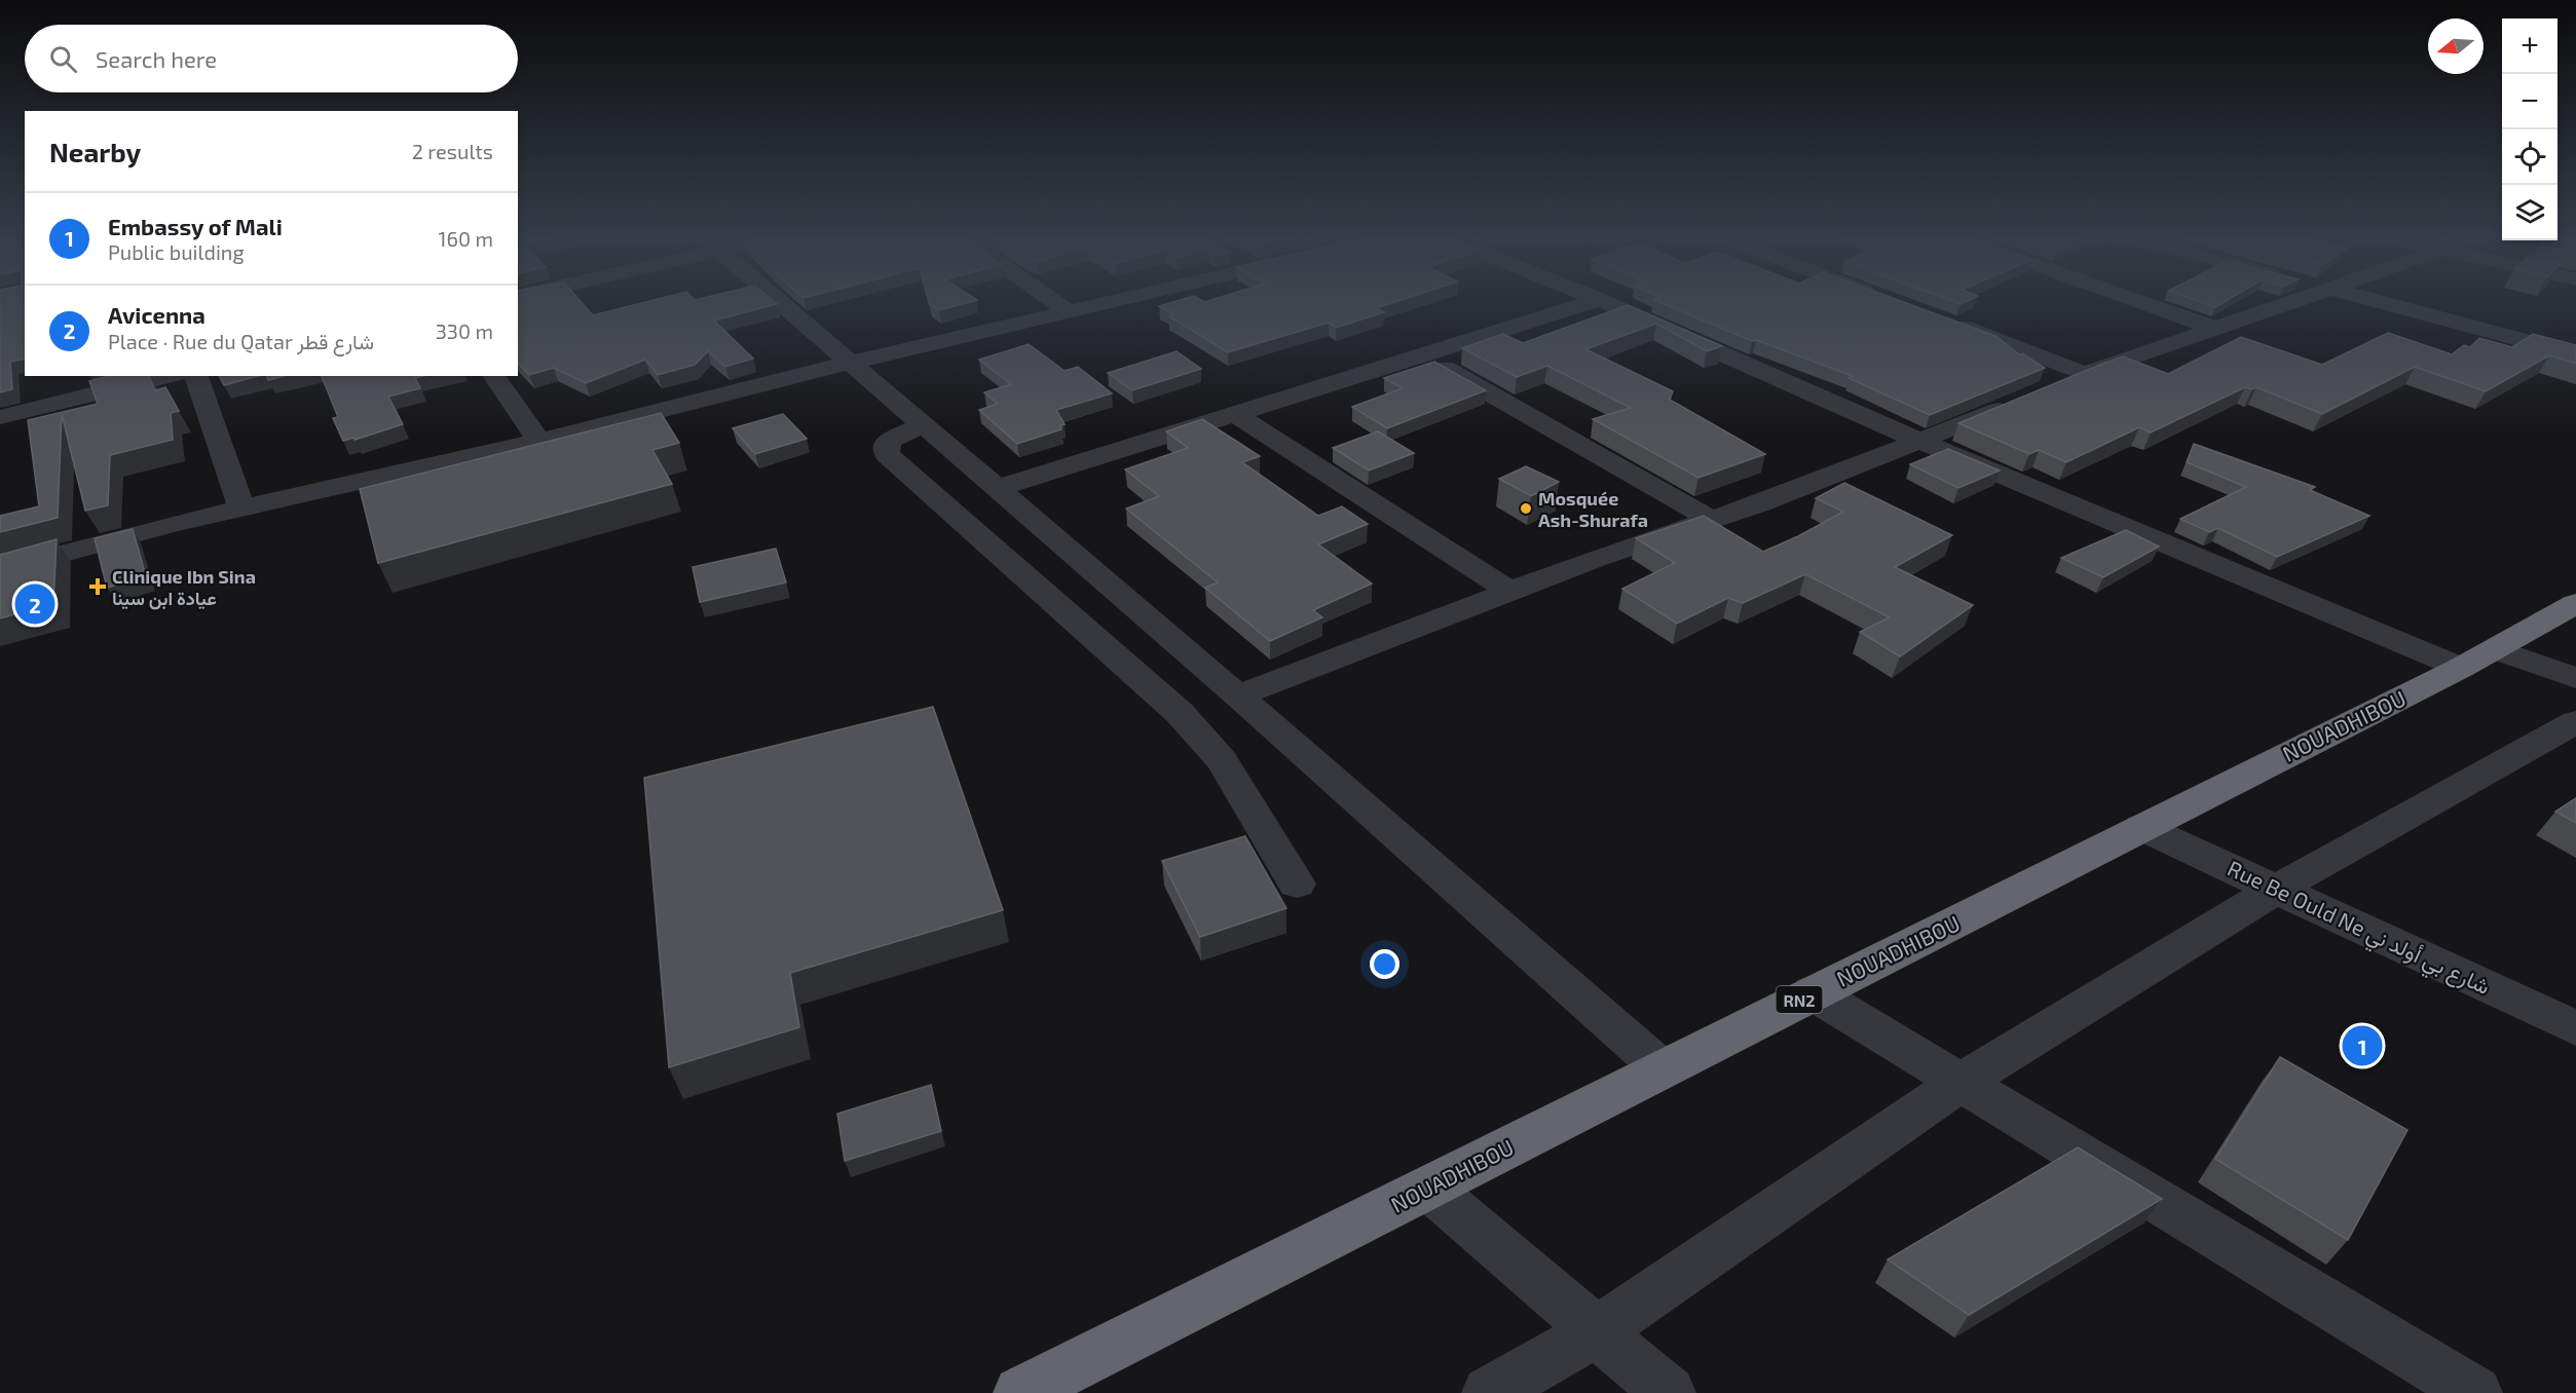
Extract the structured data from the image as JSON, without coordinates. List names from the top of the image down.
{
  "streets": {
    "highway": ["NOUADHIBOU", "RN2"],
    "street": ["Rue Be Ould Ne شارع بي أولد ني"]
  },
  "crossings": [
    ["NOUADHIBOU", "Rue Be Ould Ne شارع بي أولد ني"]
  ],
  "places": {
    "other": ["Mosquée Ash-Shurafa"],
    "health": ["Clinique Ibn Sina عيادة ابن سينا"]
  },
  "north": "left",
  "page": {
    "map_buttons": ["+", "−"],
    "search": "Search here",
    "heading": ["Nearby", "2 results"],
    "list": [
      {
        "mark": "1",
        "name": "Embassy of Mali",
        "note": "Public building",
        "value": "160 m"
      },
      {
        "mark": "2",
        "name": "Avicenna",
        "note": "Place · Rue du Qatar شارع قطر",
        "value": "330 m"
      }
    ],
    "pins": ["2", "1"]
  }
}
